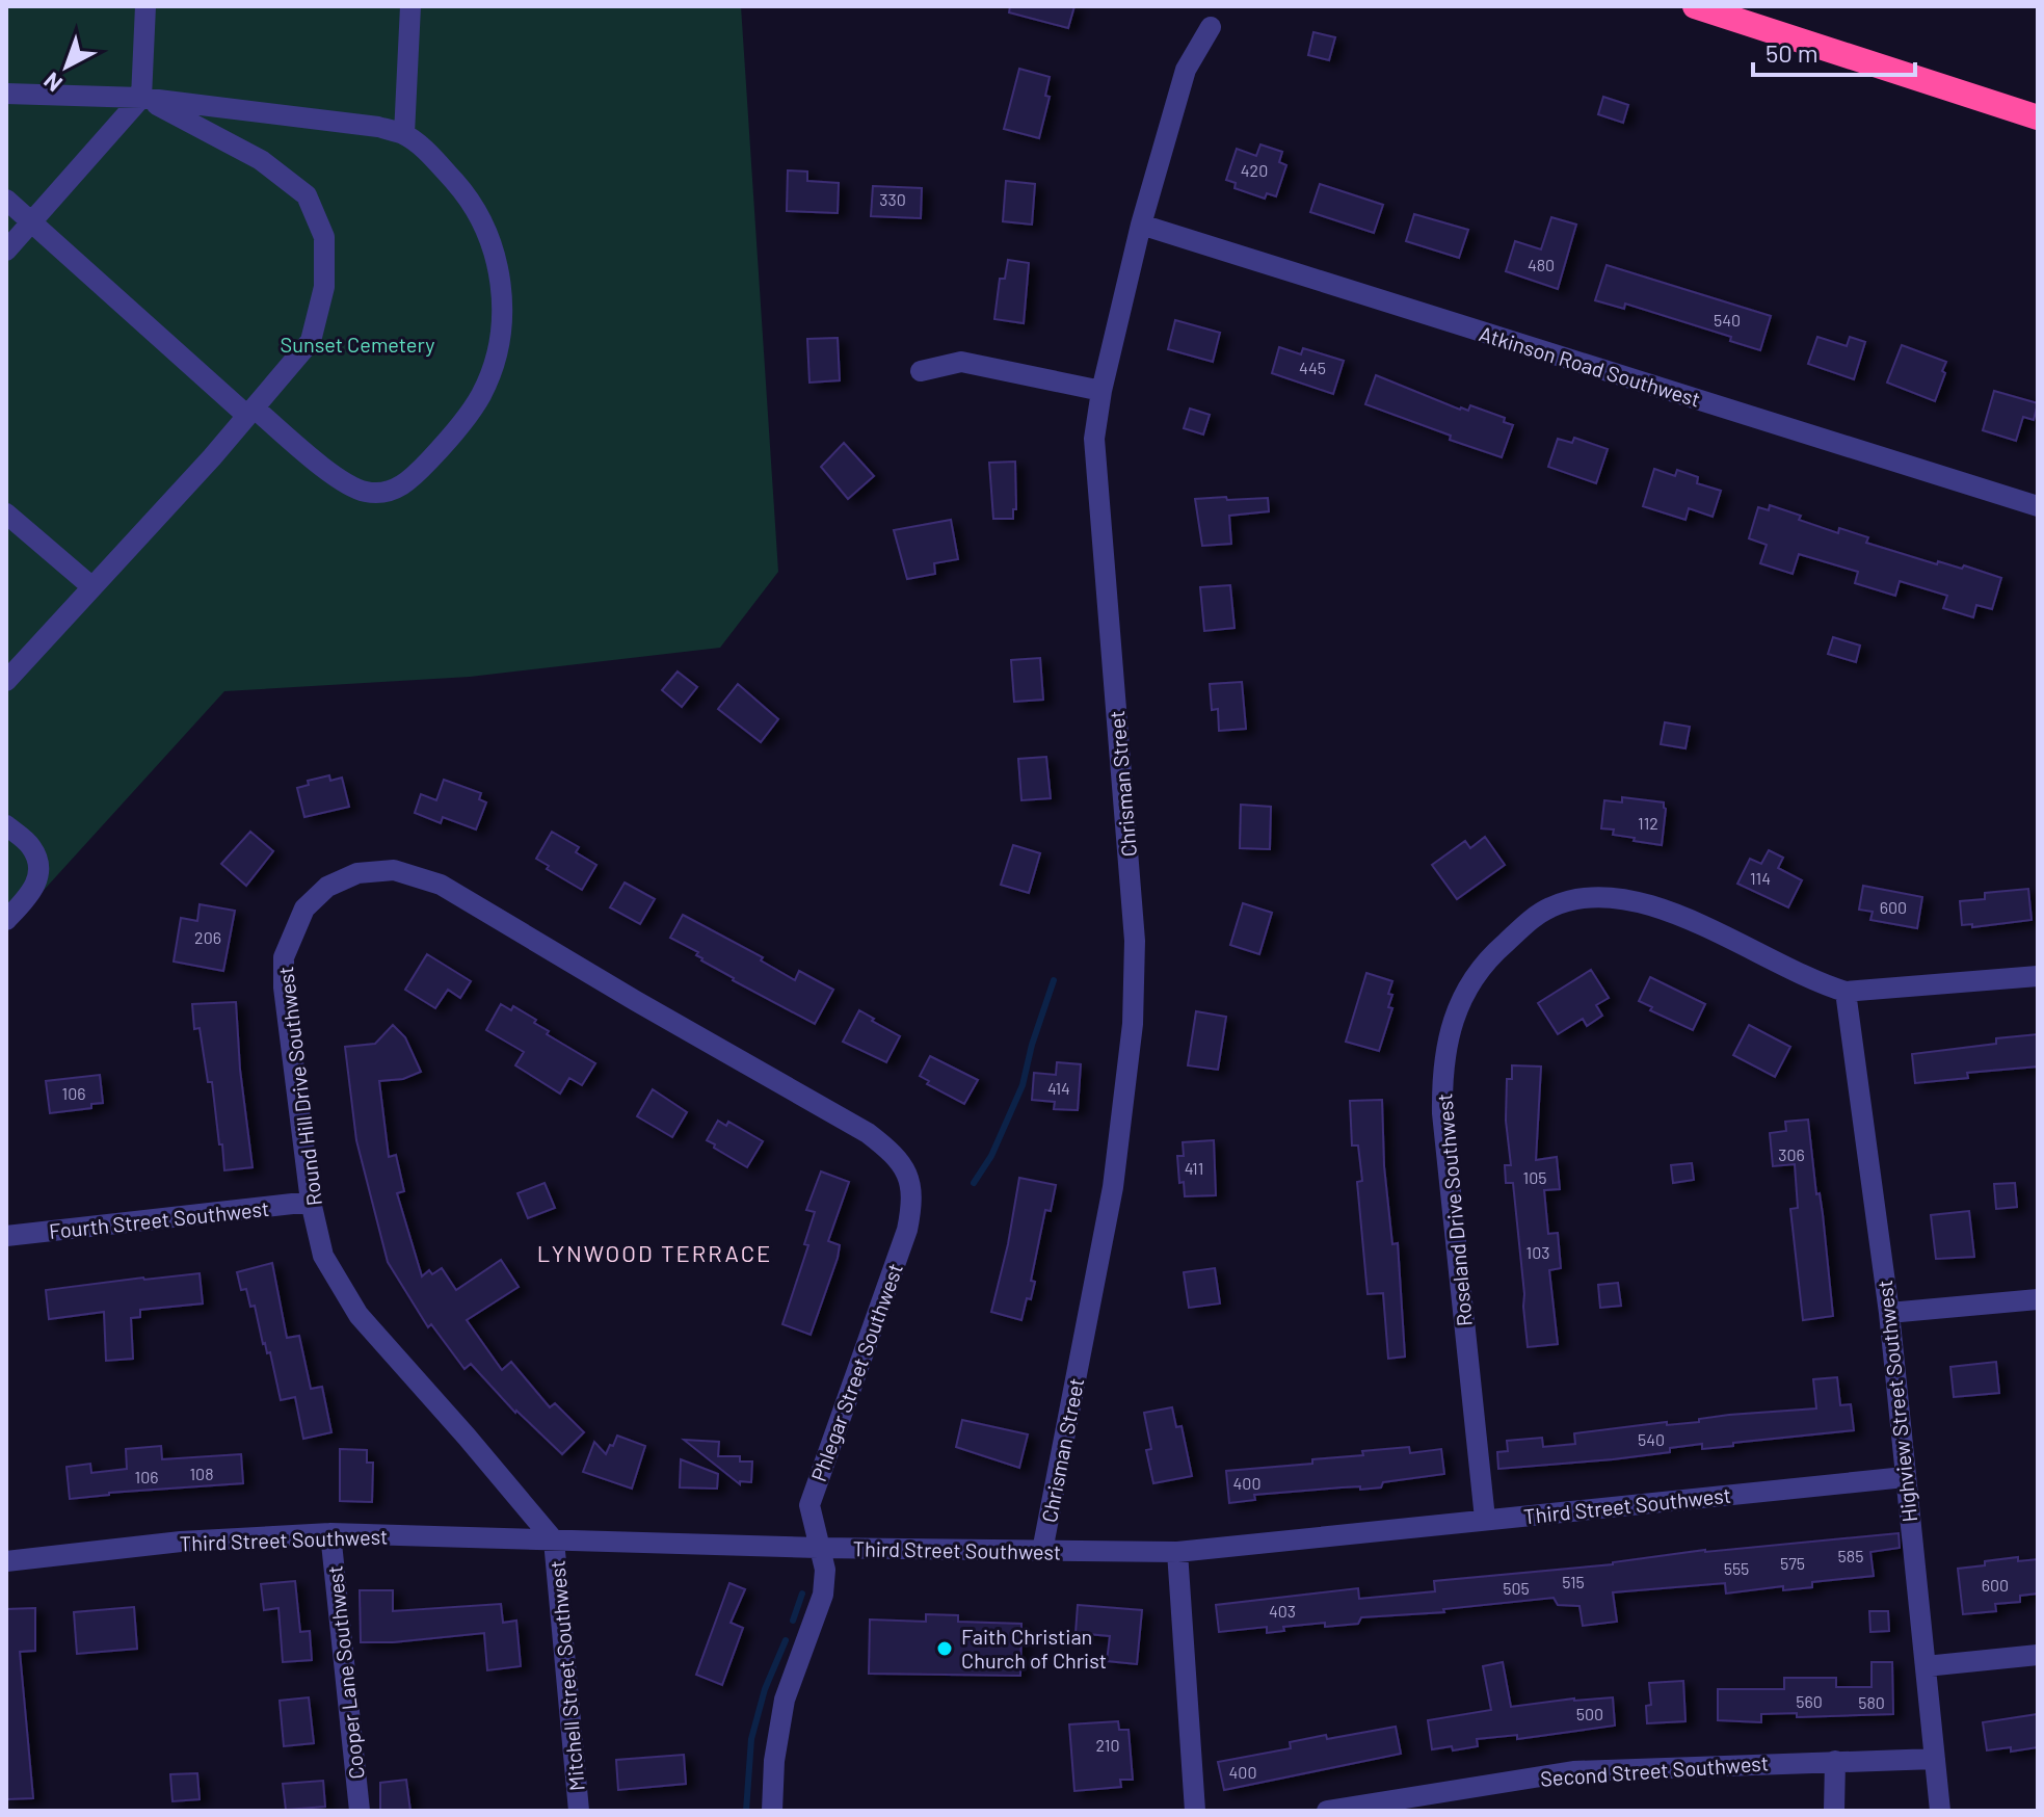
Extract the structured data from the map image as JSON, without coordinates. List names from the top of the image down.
{
  "streets": {
    "street": [
      "Atkinson Road Southwest",
      "Chrisman Street",
      "Round Hill Drive Southwest",
      "Roseland Drive Southwest",
      "Fourth Street Southwest",
      "Phlegar Street Southwest",
      "Highview Street Southwest",
      "Third Street Southwest",
      "Cooper Lane Southwest",
      "Mitchell Street Southwest",
      "Second Street Southwest"
    ]
  },
  "crossings": [
    ["Atkinson Road Southwest", "Chrisman Street"],
    ["Chrisman Street", "Third Street Southwest"],
    ["Round Hill Drive Southwest", "Fourth Street Southwest"],
    ["Round Hill Drive Southwest", "Phlegar Street Southwest"],
    ["Round Hill Drive Southwest", "Third Street Southwest"],
    ["Round Hill Drive Southwest", "Mitchell Street Southwest"],
    ["Roseland Drive Southwest", "Highview Street Southwest"],
    ["Roseland Drive Southwest", "Third Street Southwest"],
    ["Phlegar Street Southwest", "Third Street Southwest"],
    ["Highview Street Southwest", "Third Street Southwest"],
    ["Highview Street Southwest", "Second Street Southwest"],
    ["Third Street Southwest", "Cooper Lane Southwest"],
    ["Third Street Southwest", "Mitchell Street Southwest"]
  ],
  "districts": ["LYNWOOD TERRACE"],
  "parks": ["Sunset Cemetery"],
  "places": ["Faith Christian Church of Christ"],
  "house_numbers": [
    "420",
    "330",
    "480",
    "540",
    "445",
    "112",
    "114",
    "600",
    "206",
    "414",
    "106",
    "306",
    "411",
    "105",
    "103",
    "540",
    "108",
    "106",
    "400",
    "585",
    "575",
    "555",
    "515",
    "600",
    "505",
    "403",
    "560",
    "580",
    "500",
    "210",
    "400"
  ],
  "scale_bar": "50 m",
  "north": "bottom left"
}
